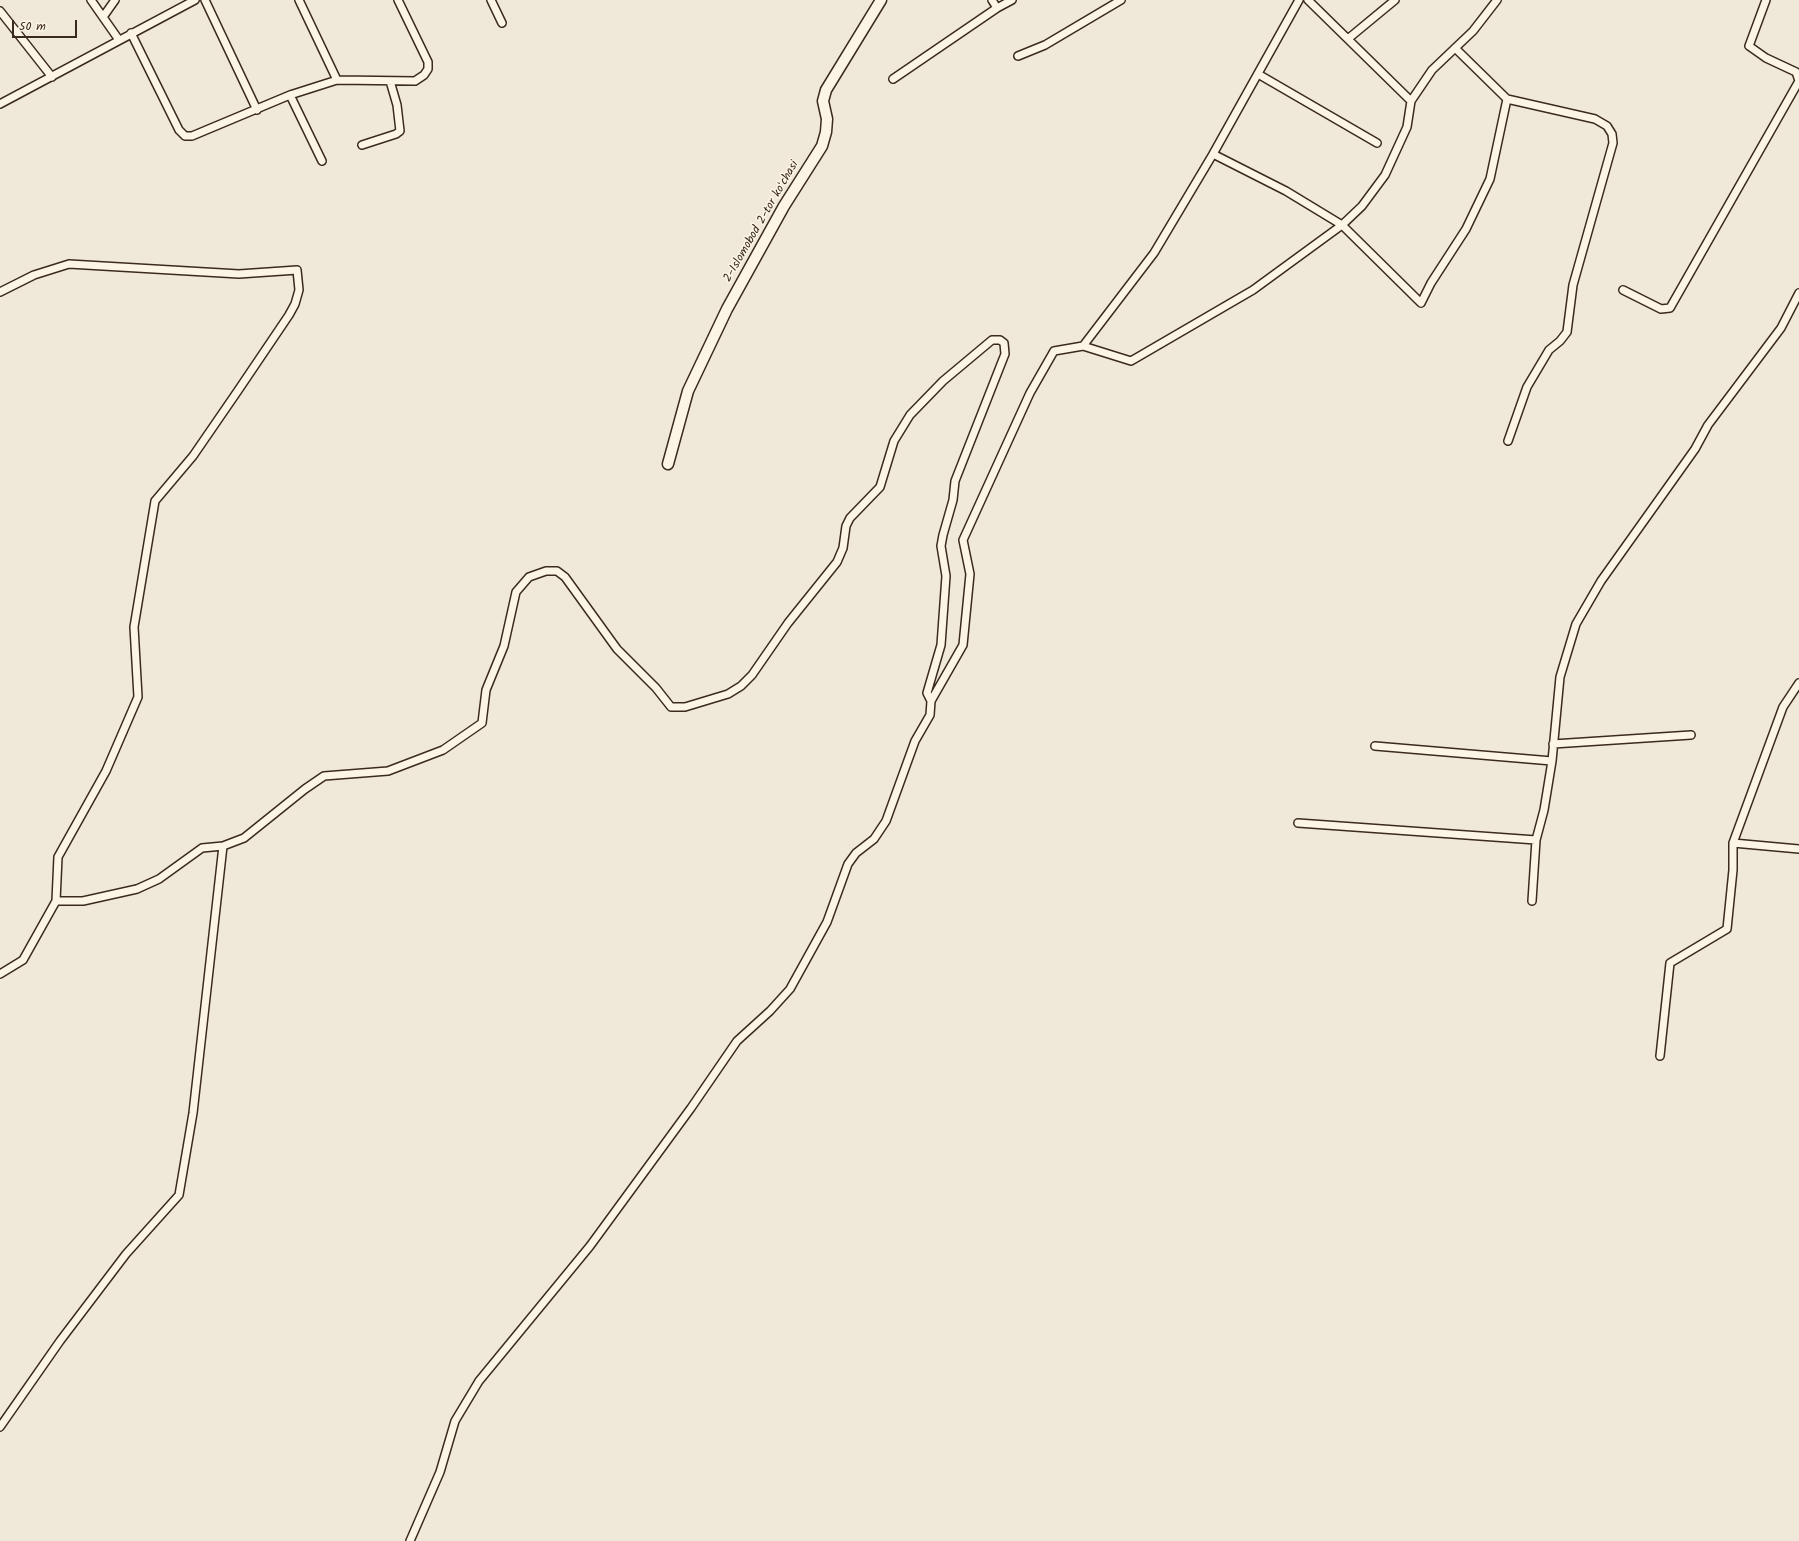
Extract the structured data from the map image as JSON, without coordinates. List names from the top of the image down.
{
  "streets": {
    "street": ["2-Islomobod 2-tor koʻchasi"]
  },
  "scale_bar": "50 m"
}
